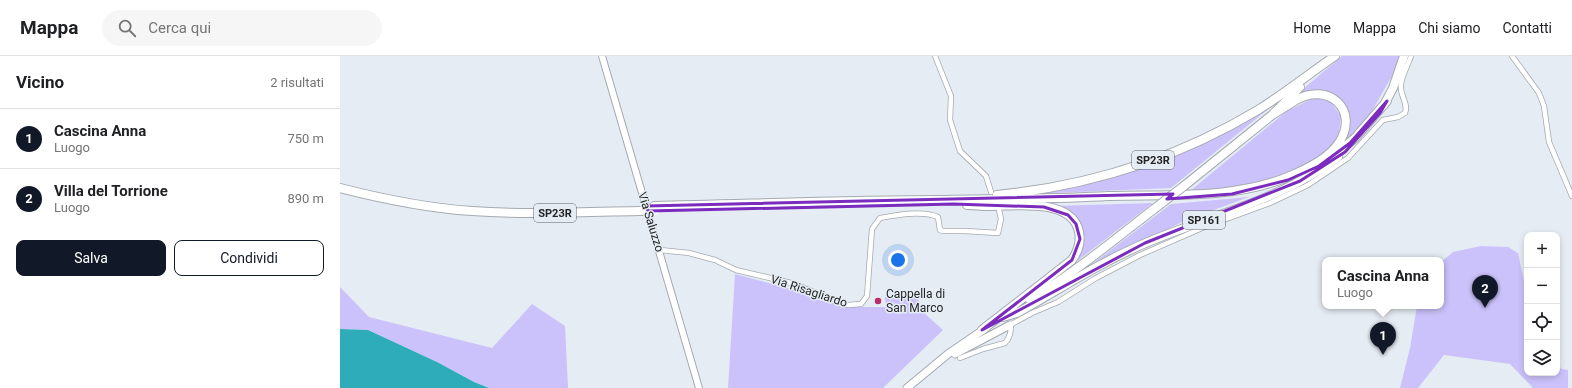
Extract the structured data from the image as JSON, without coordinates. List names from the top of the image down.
{
  "streets": {
    "highway": ["SP23R", "SP161"],
    "main road": ["Via Saluzzo"],
    "street": ["Via Risagliardo"]
  },
  "crossings": [
    ["SP23R", "SP161"],
    ["Via Saluzzo", "Via Risagliardo"]
  ],
  "places": ["Cappella di San Marco"],
  "page": {
    "header": "Mappa",
    "search": "Cerca qui",
    "nav": [
      "Home",
      "Mappa",
      "Chi siamo",
      "Contatti"
    ],
    "heading": ["Vicino", "2 risultati"],
    "list": [
      {
        "mark": "1",
        "name": "Cascina Anna",
        "note": "Luogo",
        "value": "750 m"
      },
      {
        "mark": "2",
        "name": "Villa del Torrione",
        "note": "Luogo",
        "value": "890 m"
      }
    ],
    "buttons": ["Salva", "Condividi"],
    "map_buttons": ["+", "−"],
    "popup": ["Cascina Anna", "Luogo"],
    "pins": ["2", "1"]
  }
}
